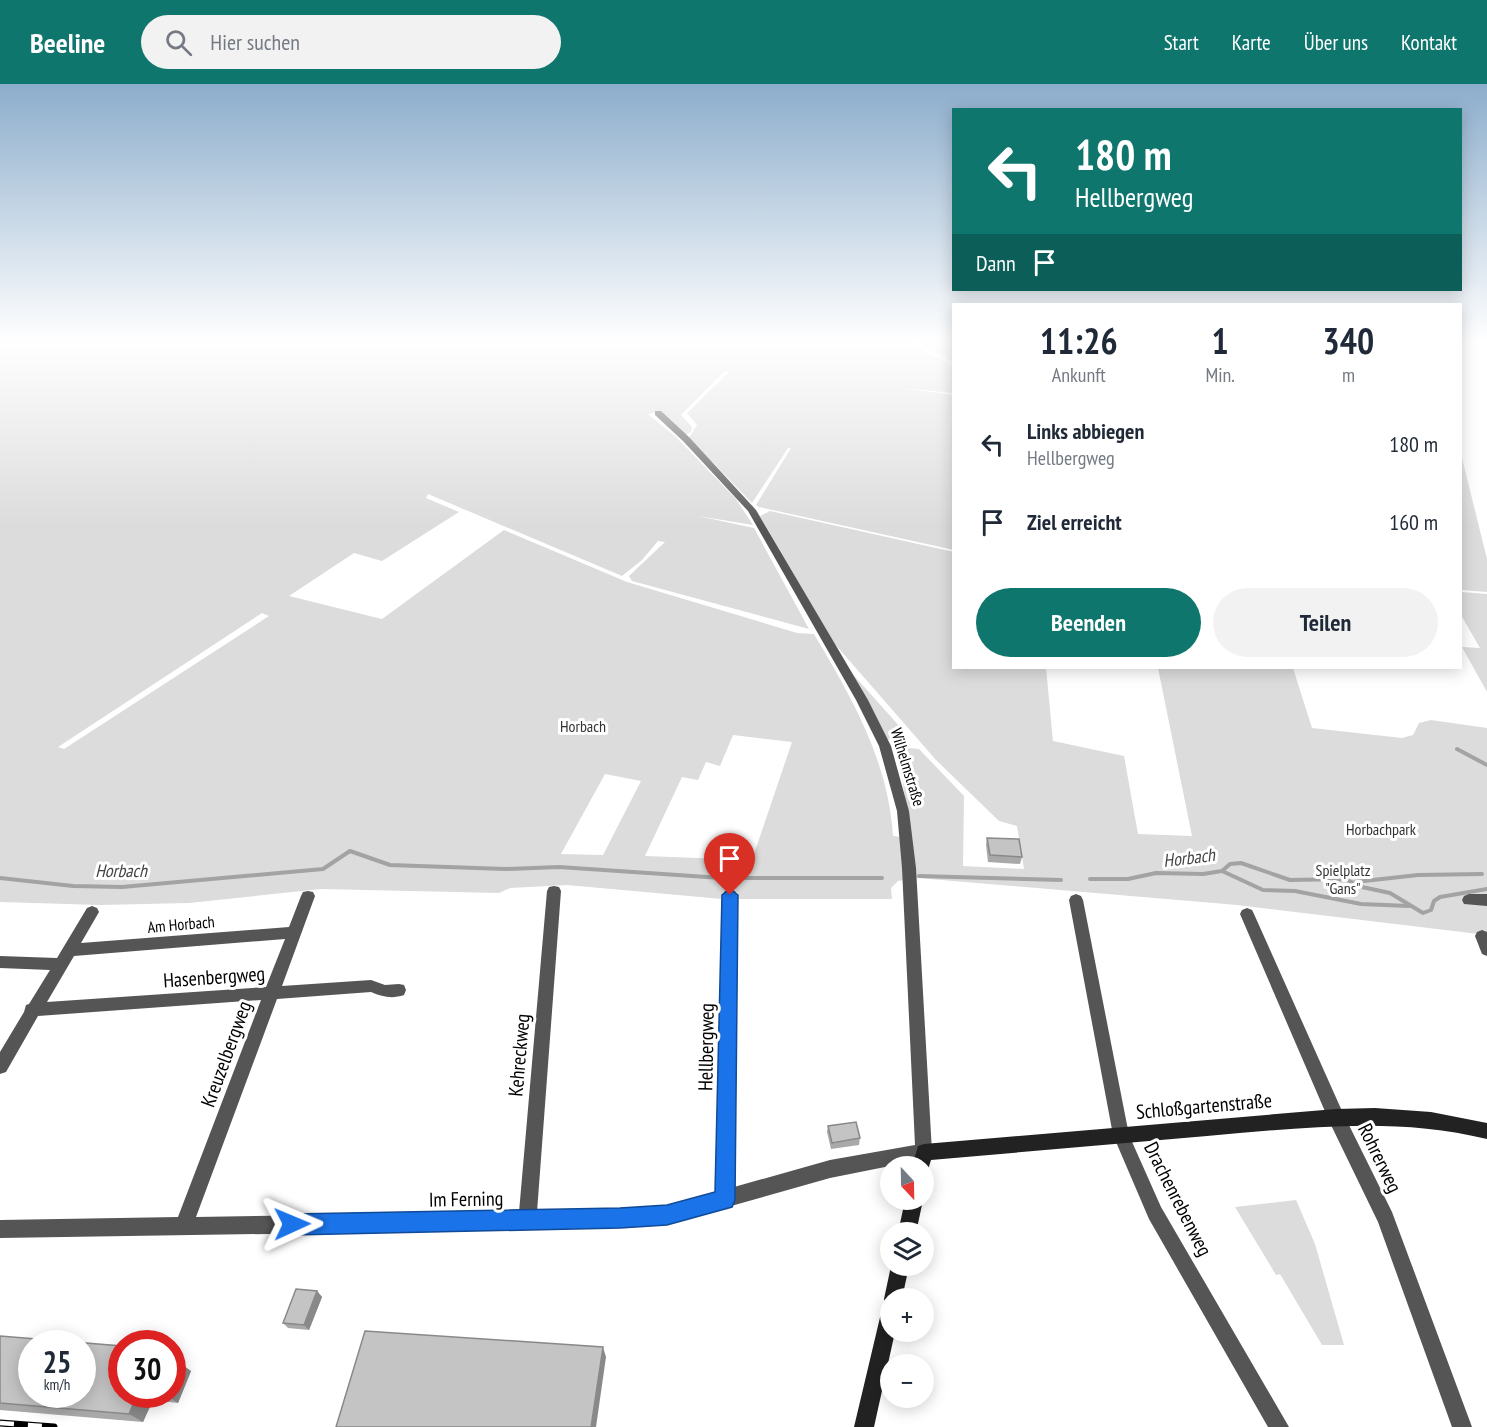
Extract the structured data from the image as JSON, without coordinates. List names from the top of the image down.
{
  "streets": {
    "street": [
      "Wilhelmstraße",
      "Am Horbach",
      "Hasenbergweg",
      "Hellbergweg",
      "Kreuzelbergweg",
      "Kehreckweg",
      "Schloßgartenstraße",
      "Rohrerweg",
      "Im Ferning",
      "Drachenrebenweg"
    ]
  },
  "crossings": [
    ["Am Horbach", "Kreuzelbergweg"],
    ["Hasenbergweg", "Kreuzelbergweg"],
    ["Hellbergweg", "Im Ferning"],
    ["Kreuzelbergweg", "Im Ferning"],
    ["Kehreckweg", "Im Ferning"],
    ["Schloßgartenstraße", "Rohrerweg"],
    ["Schloßgartenstraße", "Drachenrebenweg"]
  ],
  "water": ["Horbach"],
  "parks": ["Horbach", "Horbachpark", "Spielplatz \"Gans\""],
  "north": "bottom",
  "page": {
    "header": "Beeline",
    "search": "Hier suchen",
    "nav": [
      "Start",
      "Karte",
      "Über uns",
      "Kontakt"
    ],
    "turn": ["180 m", "Hellbergweg"],
    "then": "Dann",
    "eta": [
      "11:26",
      "Ankunft",
      "1",
      "Min.",
      "340",
      "m"
    ],
    "list": [
      {
        "name": "Links abbiegen",
        "note": "Hellbergweg",
        "value": "180 m"
      },
      {
        "name": "Ziel erreicht",
        "value": "160 m"
      }
    ],
    "buttons": ["Beenden", "Teilen"],
    "map_buttons": ["+", "−"],
    "speed": "25 km/h",
    "limit": "30"
  }
}
